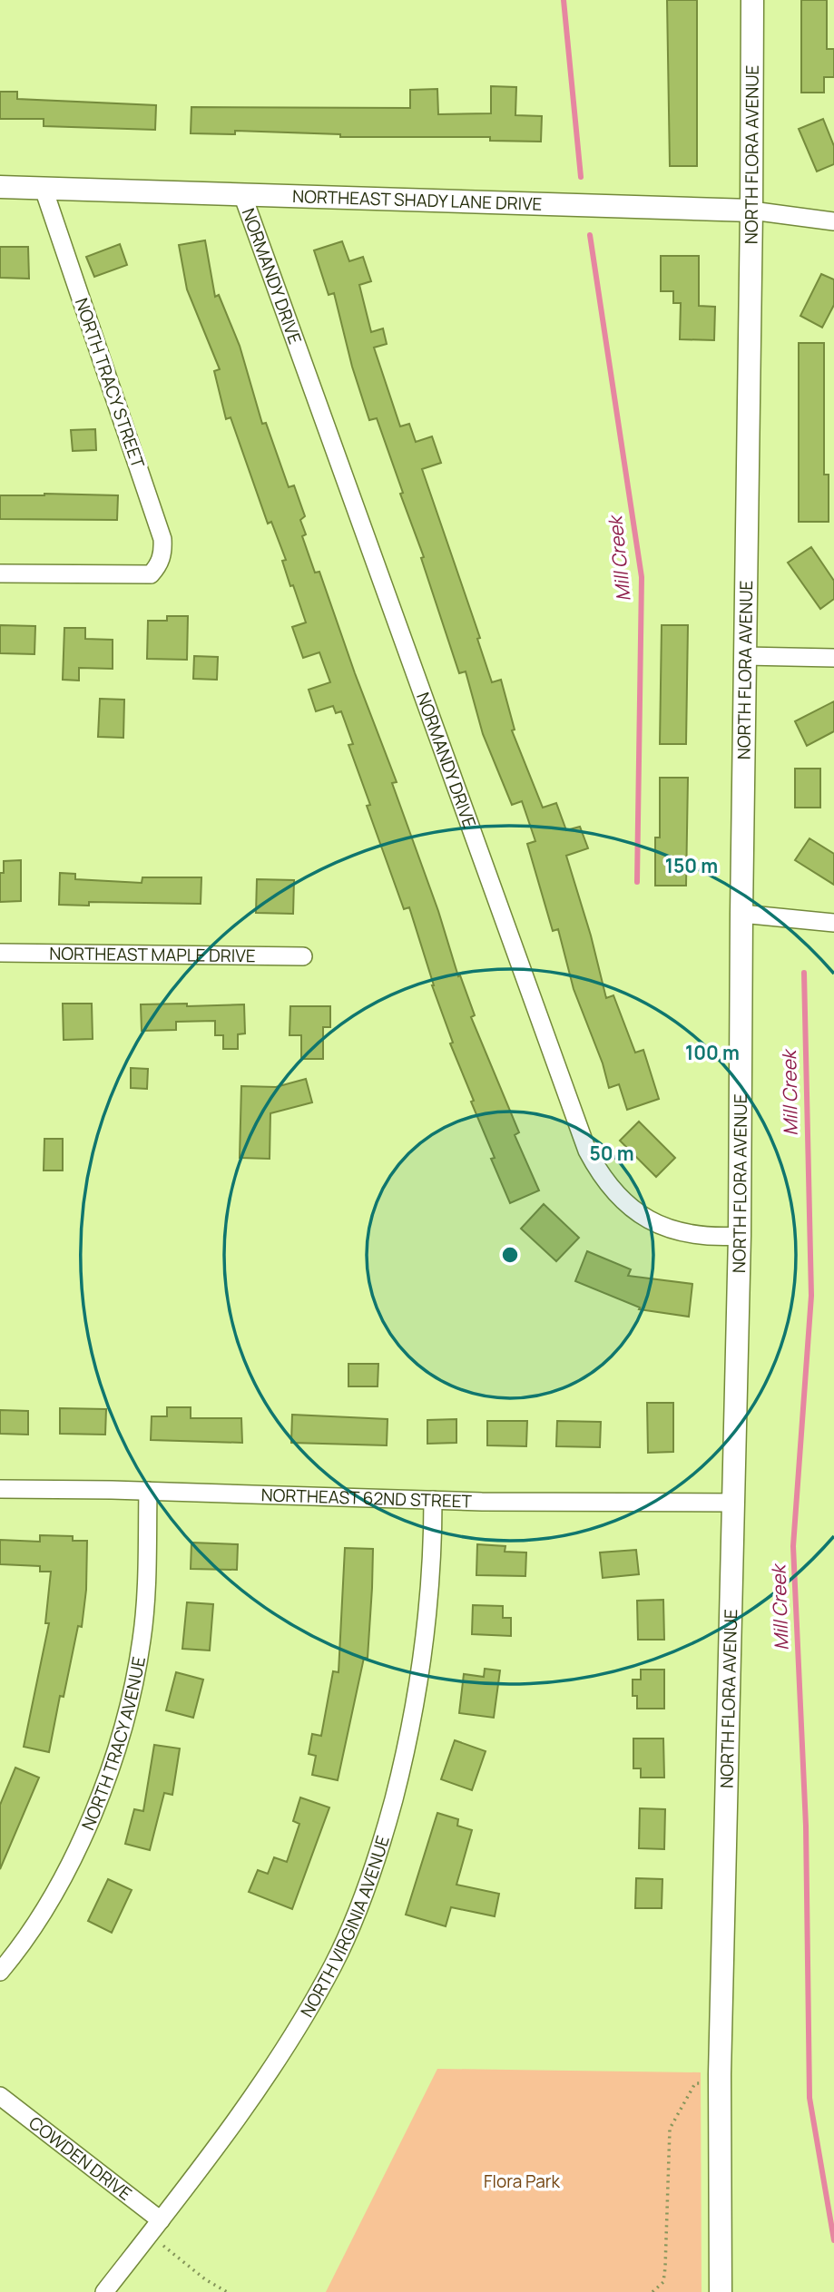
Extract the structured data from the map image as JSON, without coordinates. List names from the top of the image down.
{
  "streets": {
    "street": [
      "NORTH FLORA AVENUE",
      "NORTHEAST SHADY LANE DRIVE",
      "NORMANDY DRIVE",
      "NORTH TRACY STREET",
      "NORTHEAST MAPLE DRIVE",
      "NORTHEAST 62ND STREET",
      "NORTH TRACY AVENUE",
      "NORTH VIRGINIA AVENUE",
      "COWDEN DRIVE"
    ]
  },
  "crossings": [
    ["NORTH FLORA AVENUE", "NORTHEAST SHADY LANE DRIVE"],
    ["NORTH FLORA AVENUE", "NORMANDY DRIVE"],
    ["NORTH FLORA AVENUE", "NORTHEAST 62ND STREET"],
    ["NORTHEAST SHADY LANE DRIVE", "NORMANDY DRIVE"],
    ["NORTHEAST SHADY LANE DRIVE", "NORTH TRACY STREET"],
    ["NORTHEAST 62ND STREET", "NORTH TRACY AVENUE"],
    ["NORTHEAST 62ND STREET", "NORTH VIRGINIA AVENUE"],
    ["NORTH VIRGINIA AVENUE", "COWDEN DRIVE"]
  ],
  "water": ["Mill Creek"],
  "parks": ["Flora Park"],
  "rings": ["150 m", "100 m", "50 m"]
}
